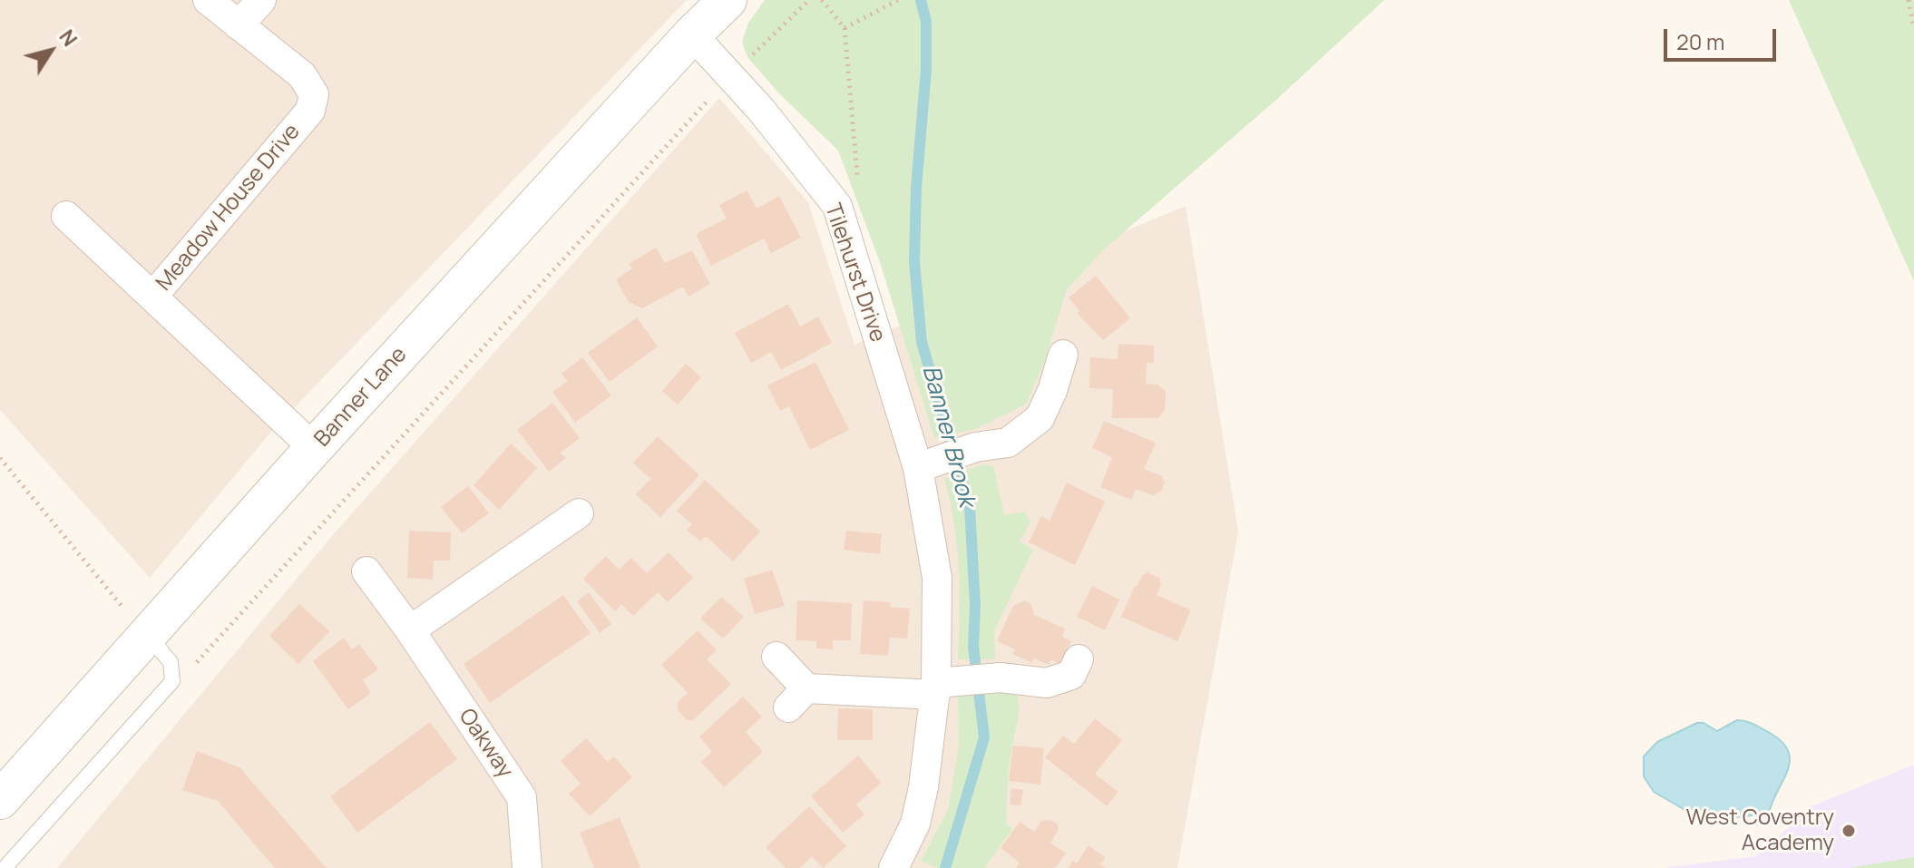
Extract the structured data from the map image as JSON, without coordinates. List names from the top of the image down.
{
  "streets": {
    "street": [
      "Meadow House Drive",
      "Tilehurst Drive",
      "Banner Lane",
      "Oakway"
    ]
  },
  "crossings": [
    ["Meadow House Drive", "Banner Lane"],
    ["Tilehurst Drive", "Banner Lane"]
  ],
  "water": ["Banner Brook"],
  "places": ["West Coventry Academy"],
  "scale_bar": "20 m",
  "north": "top right"
}
